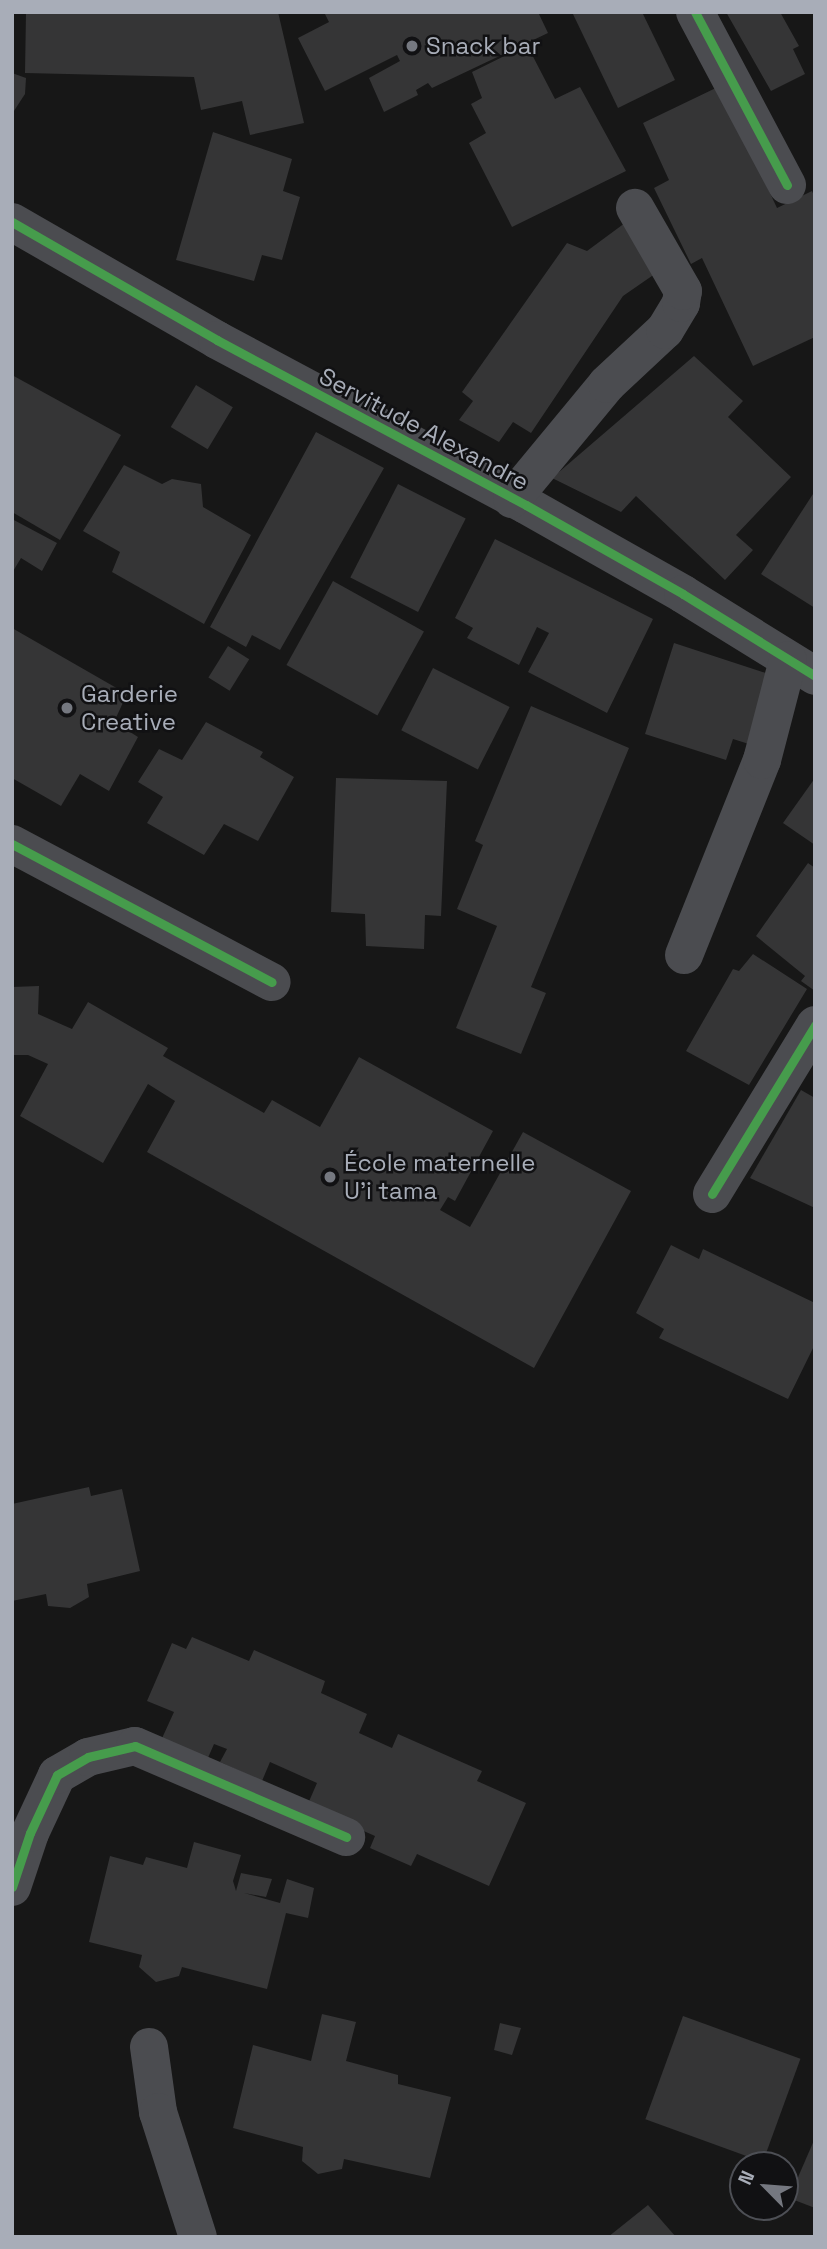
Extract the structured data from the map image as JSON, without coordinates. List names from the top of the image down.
{
  "streets": {
    "street": ["Servitude Alexandre"]
  },
  "places": ["Snack bar", "Garderie Creative", "École maternelle U'i tama"],
  "north": "top left"
}
